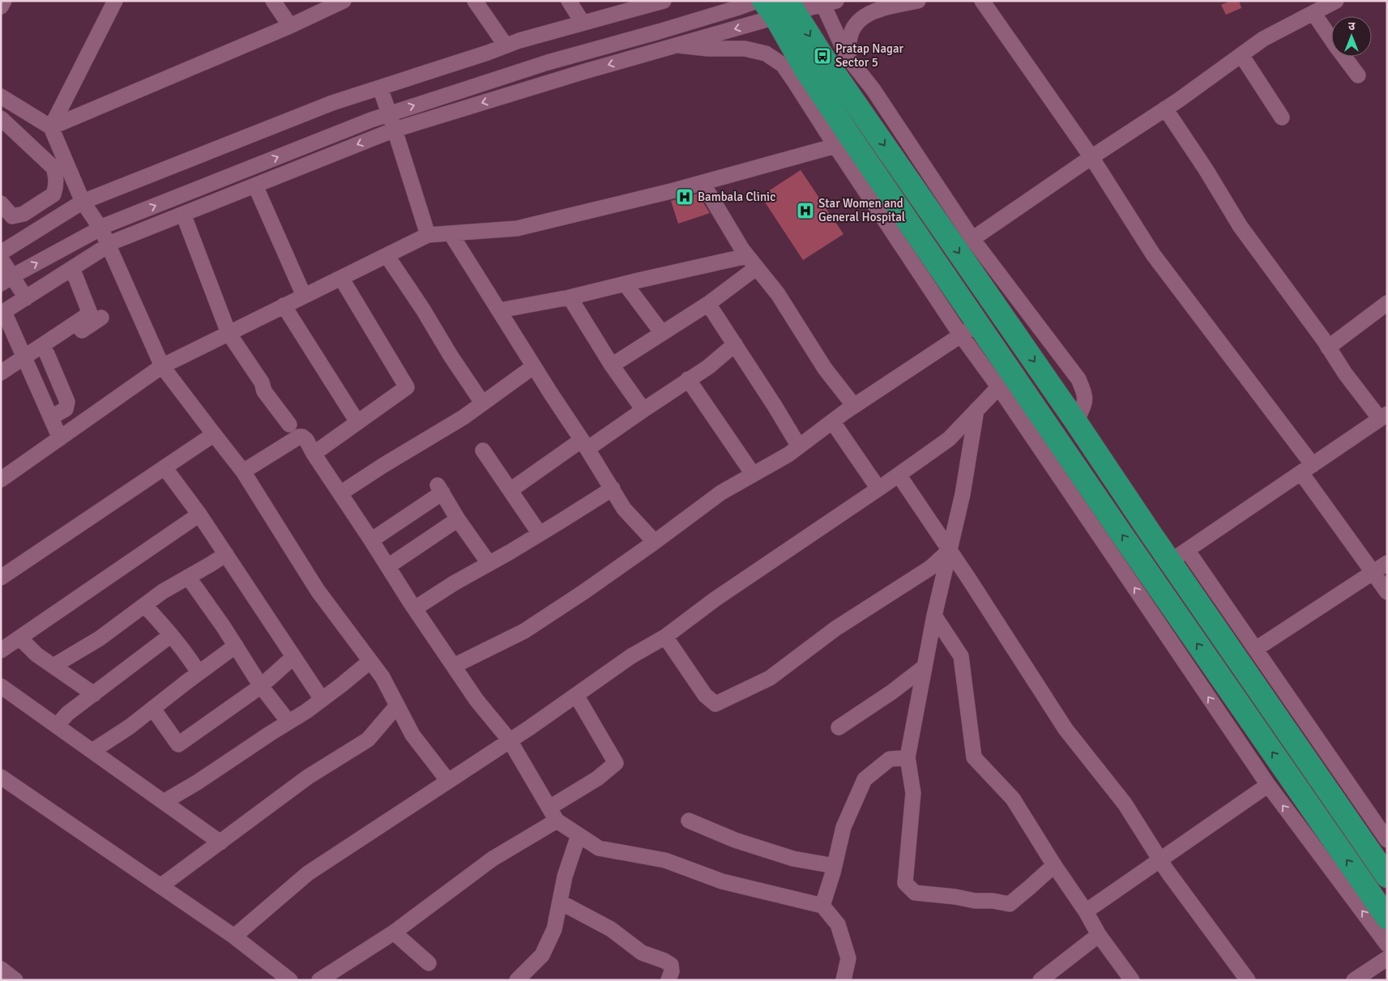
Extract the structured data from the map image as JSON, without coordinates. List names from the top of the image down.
{
  "places": {
    "bus stop": ["Pratap Nagar Sector 5"],
    "hospital": ["Bambala Clinic", "Star Women and General Hospital"]
  },
  "north": "top"
}
